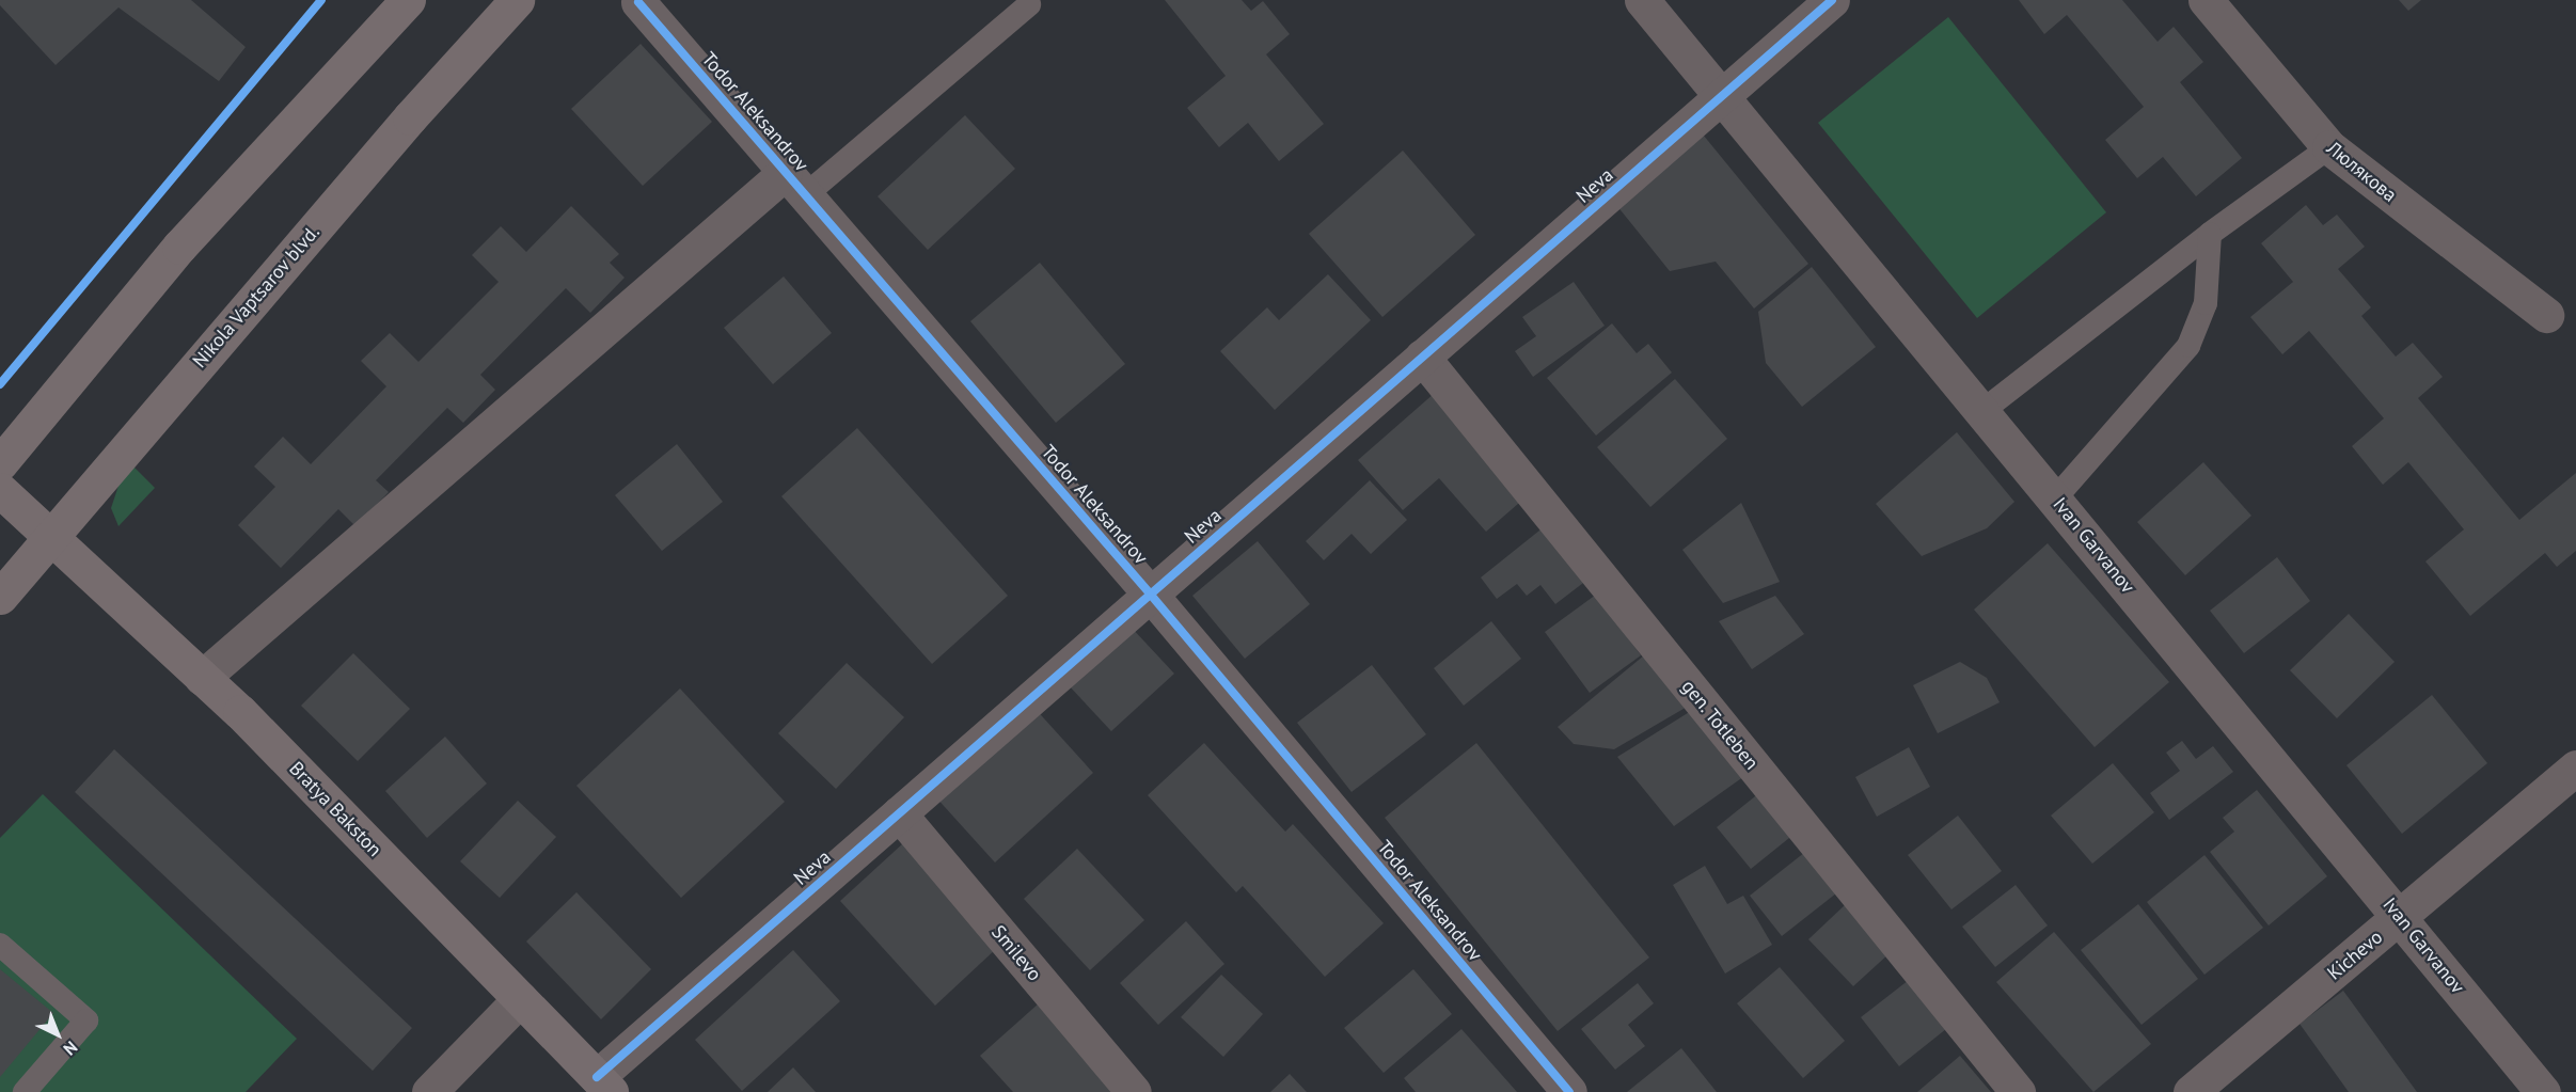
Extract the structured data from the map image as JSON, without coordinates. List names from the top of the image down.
{
  "streets": {
    "street": [
      "Todor Aleksandrov",
      "Люлякова",
      "Neva",
      "Nikola Vaptsarov blvd.",
      "Ivan Garvanov",
      "gen. Totleben",
      "Bratya Bakston",
      "Smilevo",
      "Kichevo"
    ]
  },
  "crossings": [
    ["Todor Aleksandrov", "Neva"],
    ["Neva", "Ivan Garvanov"],
    ["Neva", "gen. Totleben"],
    ["Neva", "Bratya Bakston"],
    ["Neva", "Smilevo"],
    ["Nikola Vaptsarov blvd.", "Bratya Bakston"],
    ["Ivan Garvanov", "Kichevo"]
  ],
  "north": "bottom right"
}
